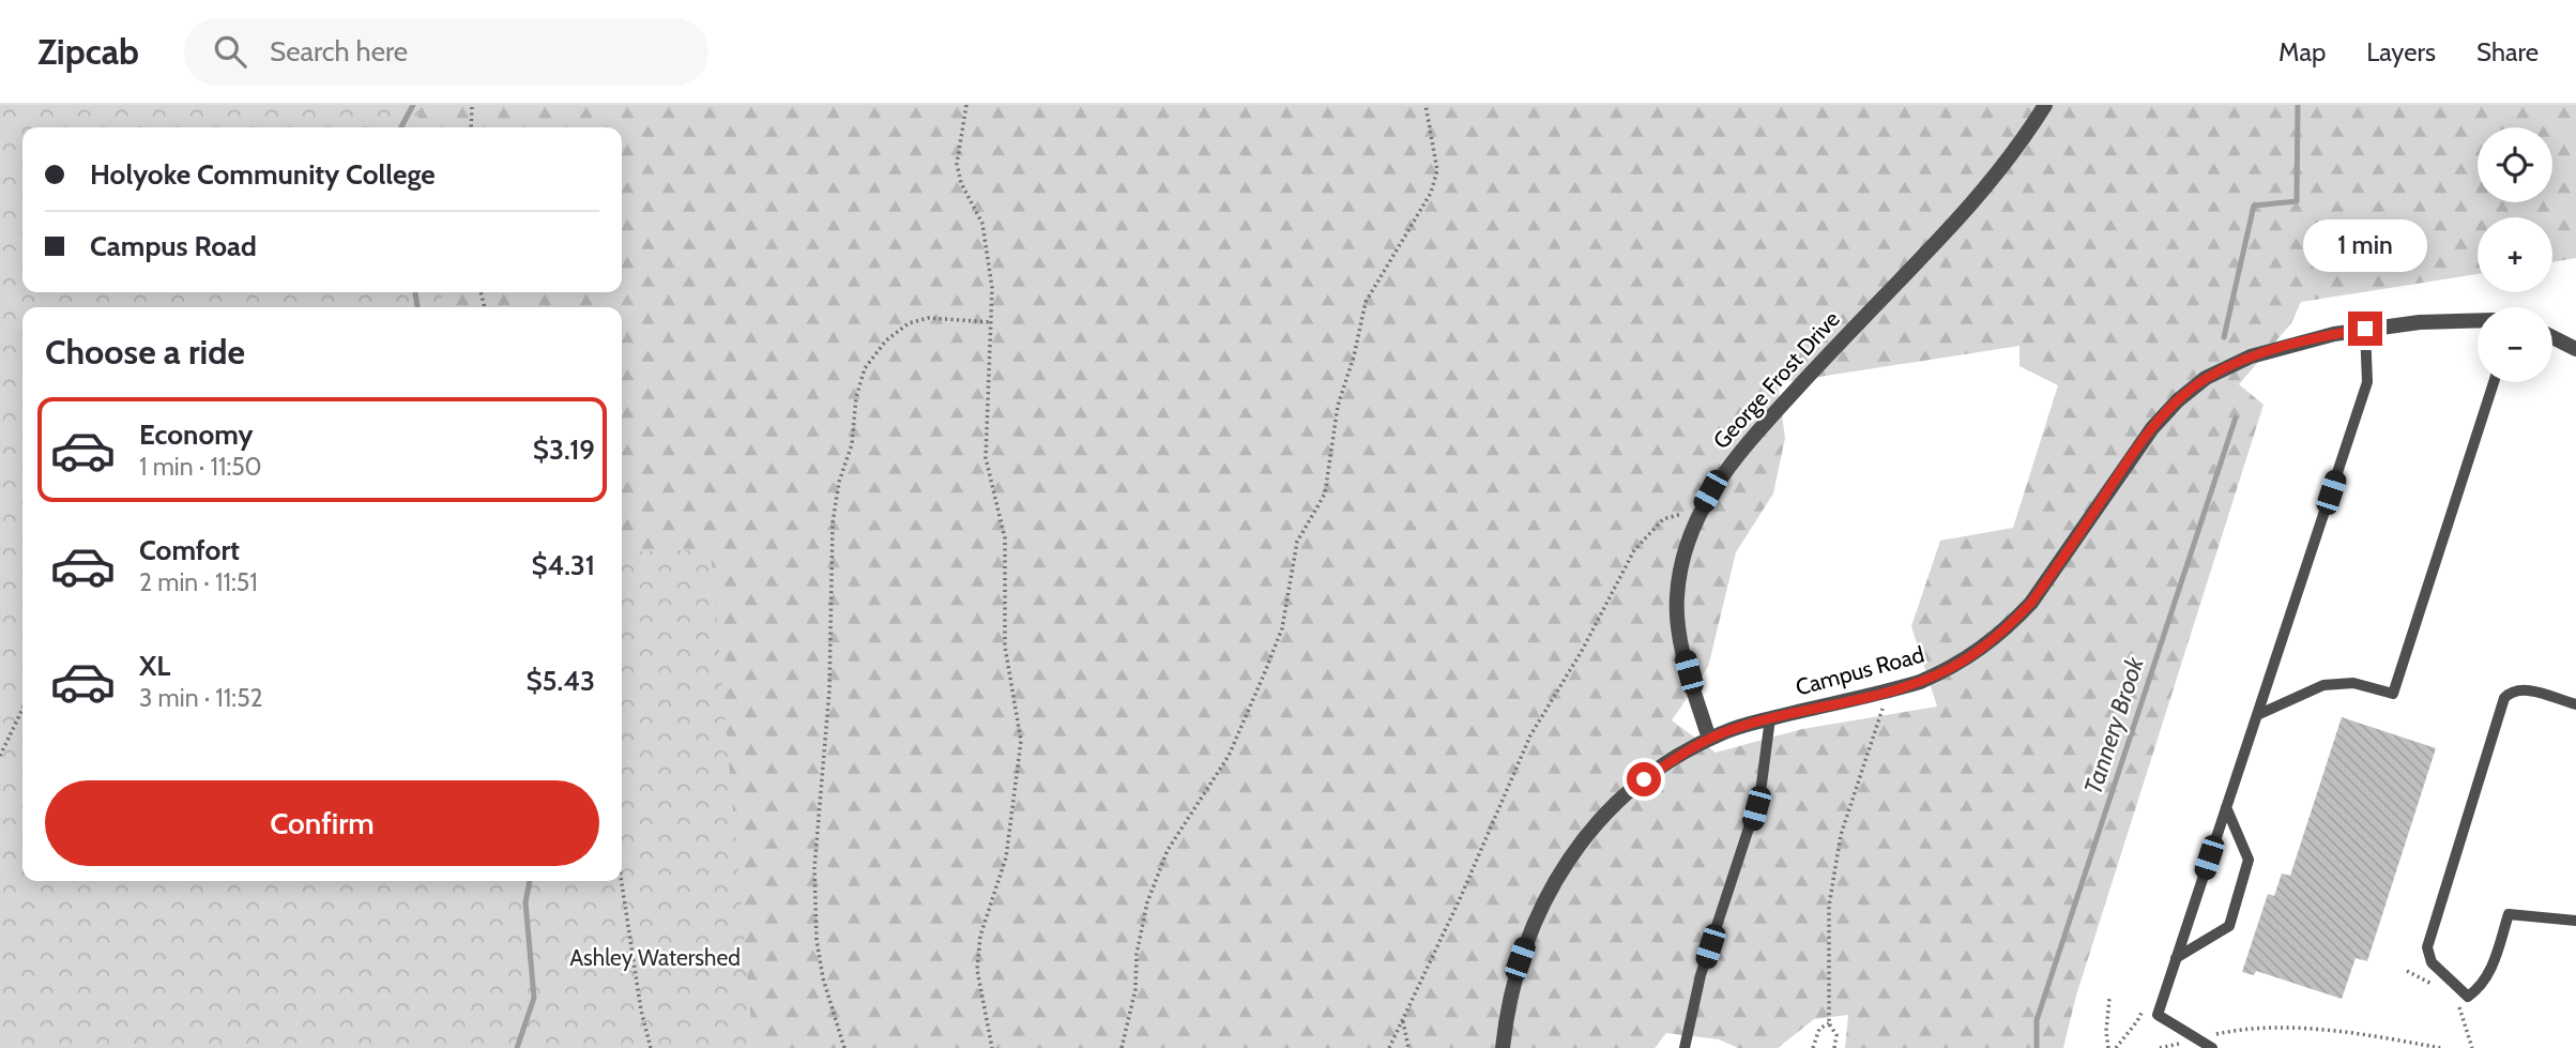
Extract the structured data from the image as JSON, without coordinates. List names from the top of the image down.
{
  "streets": {
    "street": ["George Frost Drive", "Campus Road"]
  },
  "crossings": [
    ["George Frost Drive", "Campus Road"]
  ],
  "water": ["Tannery Brook"],
  "parks": ["Ashley Watershed"],
  "page": {
    "header": "Zipcab",
    "search": "Search here",
    "nav": ["Map", "Layers", "Share"],
    "map_buttons": ["+", "−"],
    "banner": ["Holyoke Community College", "Campus Road"],
    "bubble": "1 min",
    "heading": "Choose a ride",
    "list": [
      {
        "name": "Economy",
        "note": "1 min · 11:50",
        "value": "$3.19"
      },
      {
        "name": "Comfort",
        "note": "2 min · 11:51",
        "value": "$4.31"
      },
      {
        "name": "XL",
        "note": "3 min · 11:52",
        "value": "$5.43"
      }
    ],
    "buttons": "Confirm"
  }
}
